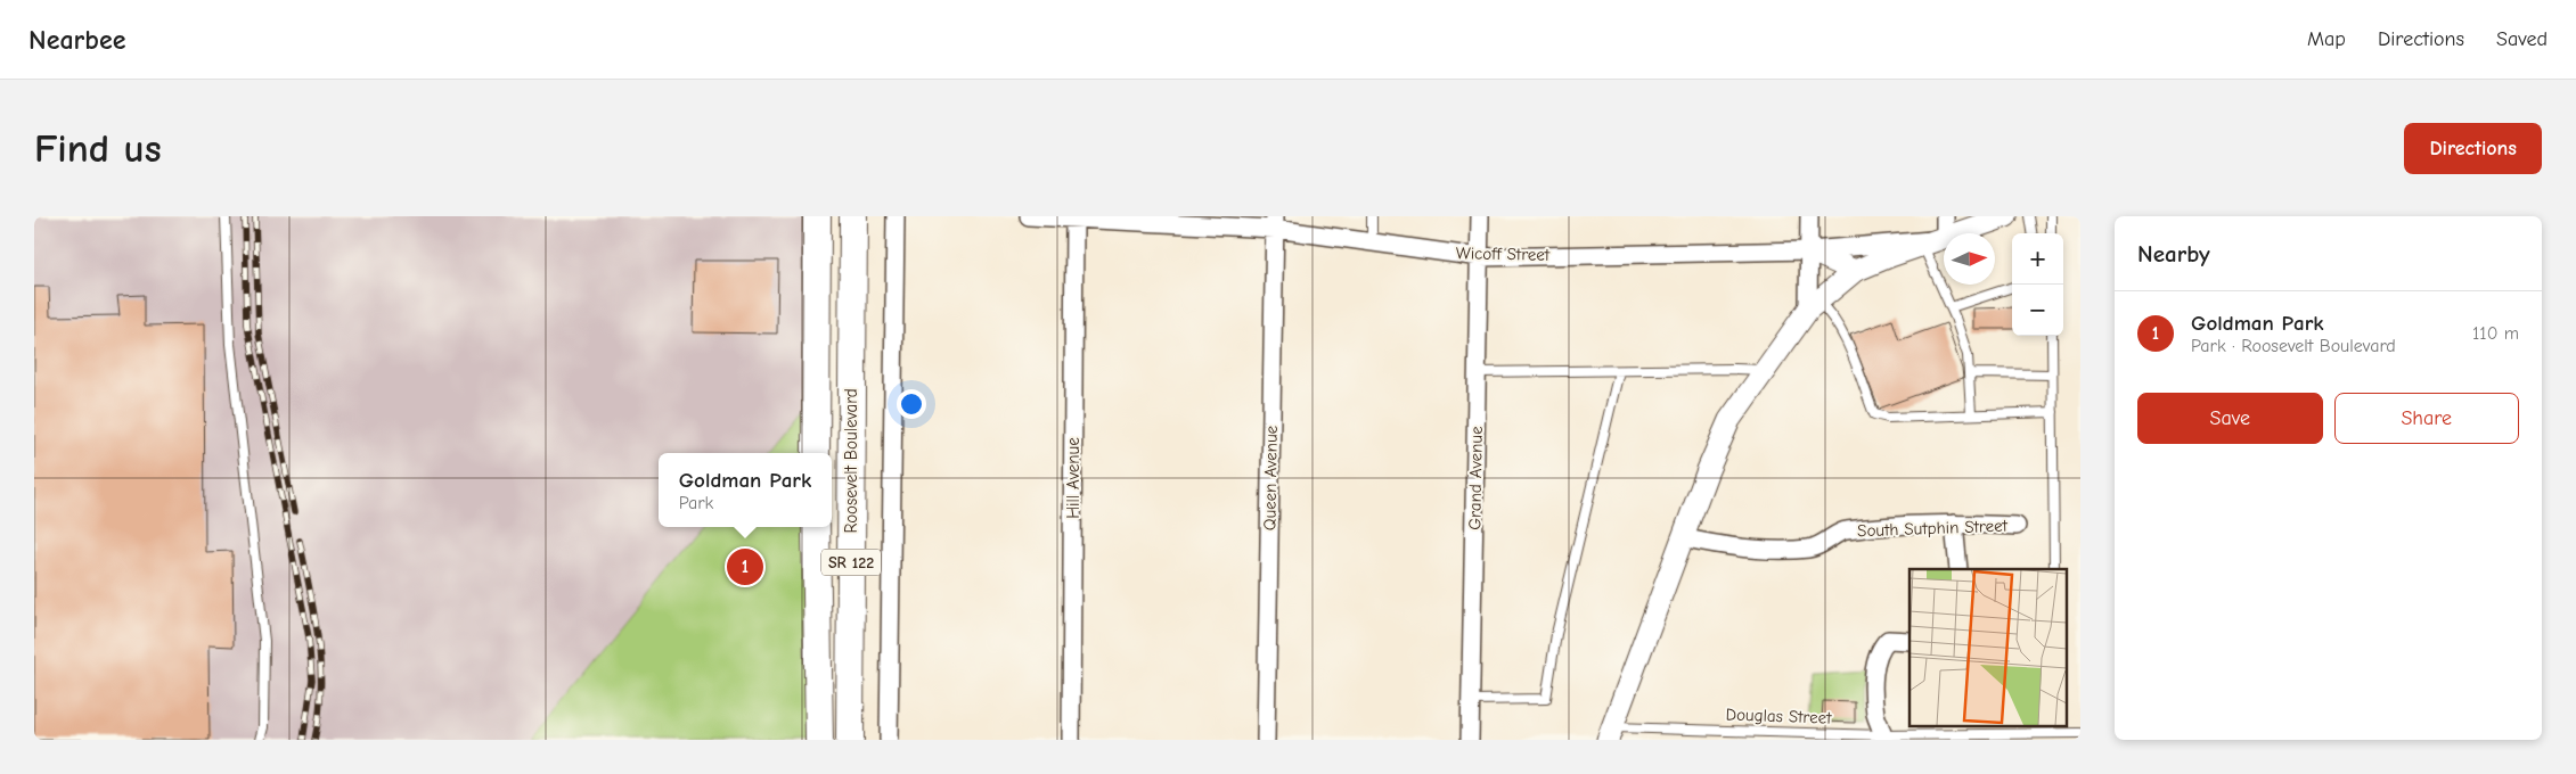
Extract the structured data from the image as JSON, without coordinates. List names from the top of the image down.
{
  "streets": {
    "main road": ["Roosevelt Boulevard", "SR 122"],
    "street": [
      "Wicoff Street",
      "Hill Avenue",
      "Queen Avenue",
      "Grand Avenue",
      "South Sutphin Street"
    ],
    "lane": ["Douglas Street"]
  },
  "crossings": [
    ["Wicoff Street", "Hill Avenue"],
    ["Wicoff Street", "Queen Avenue"],
    ["Wicoff Street", "Grand Avenue"]
  ],
  "north": "right",
  "page": {
    "header": "Nearbee",
    "nav": ["Map", "Directions", "Saved"],
    "buttons": [
      "Directions",
      ["Save", "Share"]
    ],
    "title": "Find us",
    "heading": "Nearby",
    "map_buttons": ["+", "−"],
    "list": [
      {
        "mark": "1",
        "name": "Goldman Park",
        "note": "Park · Roosevelt Boulevard",
        "value": "110 m"
      }
    ],
    "popup": ["Goldman Park", "Park"],
    "pins": "1"
  }
}
